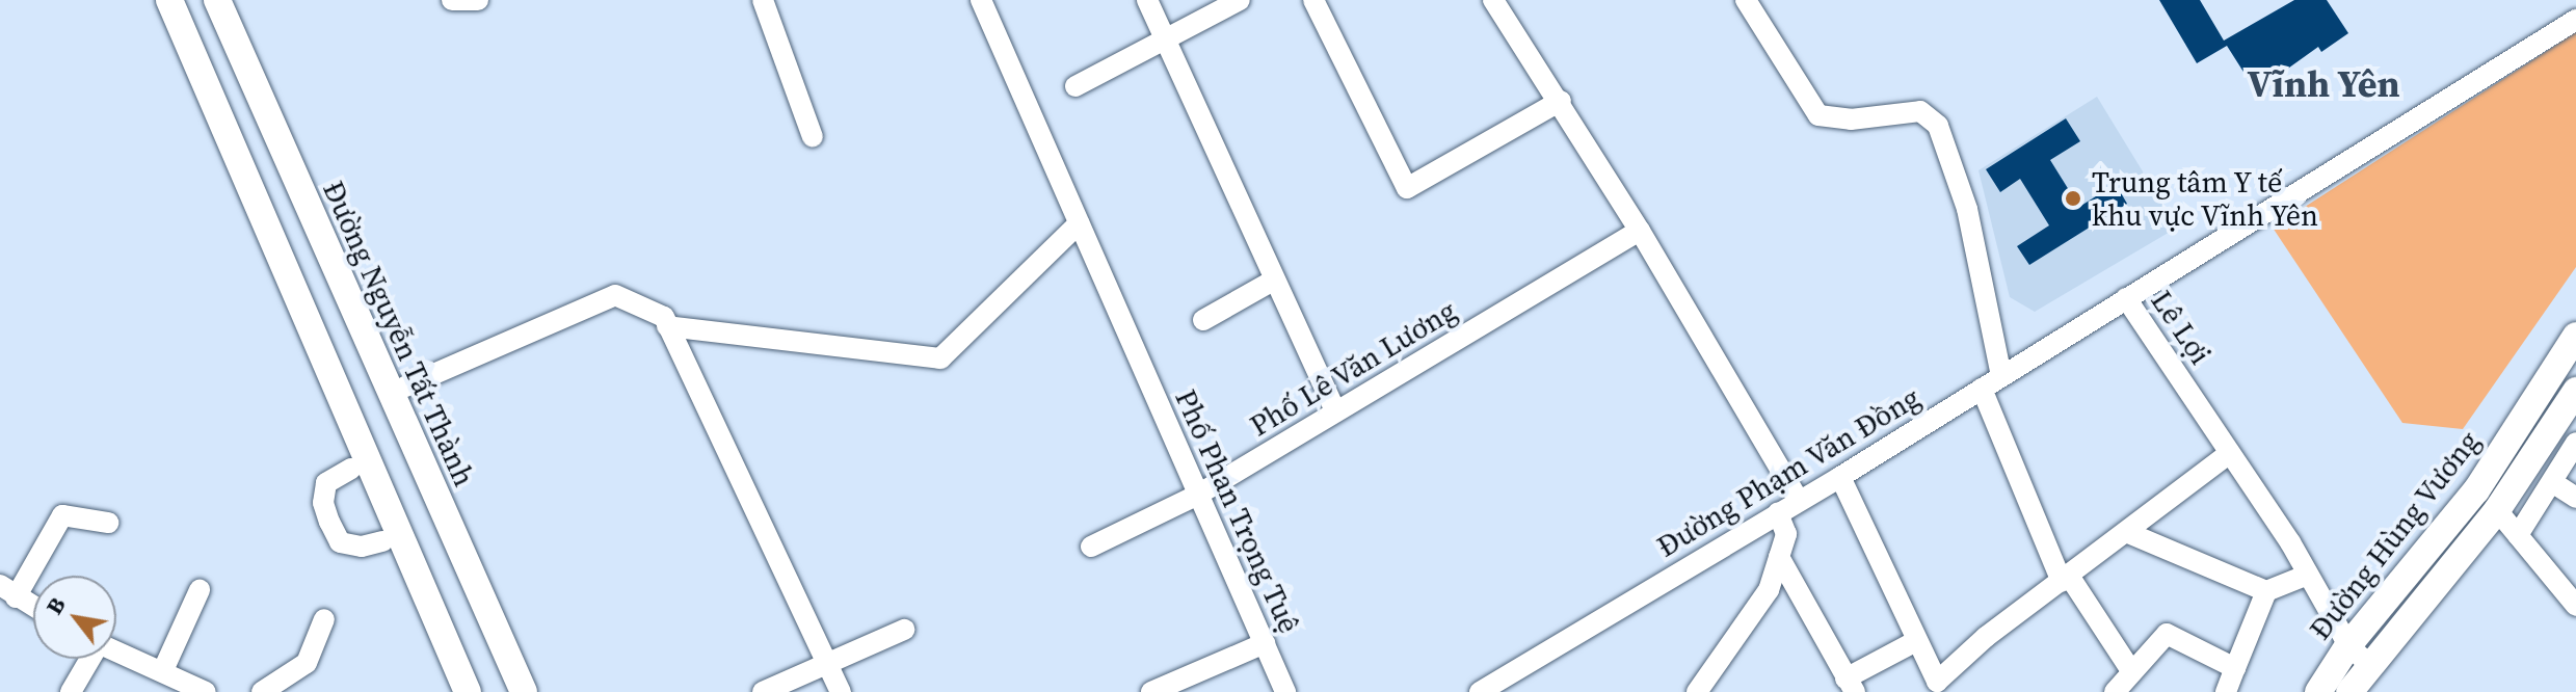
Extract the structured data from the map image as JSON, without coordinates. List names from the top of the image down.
{
  "streets": {
    "main road": ["Đường Nguyễn Tất Thành", "Đường Hùng Vương"],
    "street": [
      "Lê Lợi",
      "Phố Lê Văn Lương",
      "Đường Phạm Văn Đồng",
      "Phố Phan Trọng Tuệ"
    ]
  },
  "crossings": [
    ["Lê Lợi", "Đường Phạm Văn Đồng"],
    ["Lê Lợi", "Đường Hùng Vương"],
    ["Phố Lê Văn Lương", "Phố Phan Trọng Tuệ"]
  ],
  "districts": ["Vĩnh Yên"],
  "places": ["Trung tâm Y tế khu vực Vĩnh Yên"],
  "north": "top left"
}
